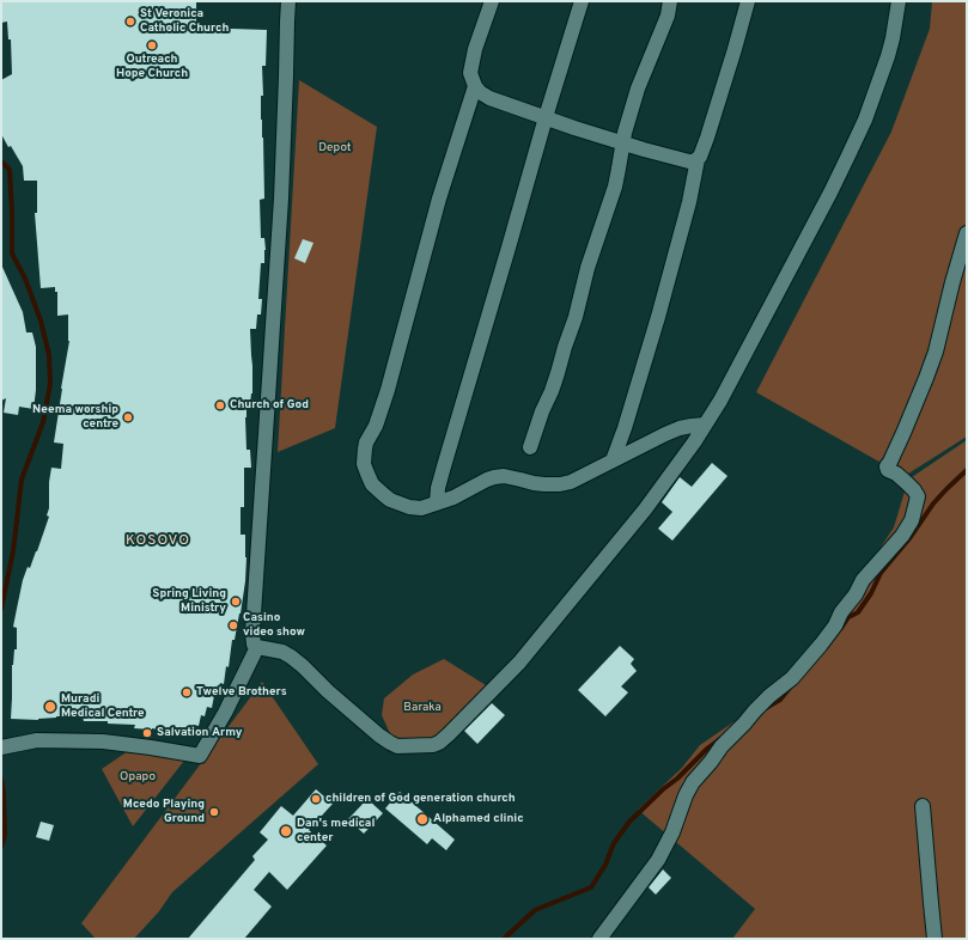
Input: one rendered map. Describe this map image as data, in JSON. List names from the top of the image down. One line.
{"districts":["KOSOVO"],"parks":["Depot","Baraka","Opapo"],"places":["St Veronica Catholic Church","Outreach Hope Church","Church of God","Neema worship centre","Spring Living Ministry","Casino video show","Twelve Brothers","Muradi Medical Centre","Salvation Army","children of God generation church","Mcedo Playing Ground","Alphamed clinic","Dan's medical center"]}
